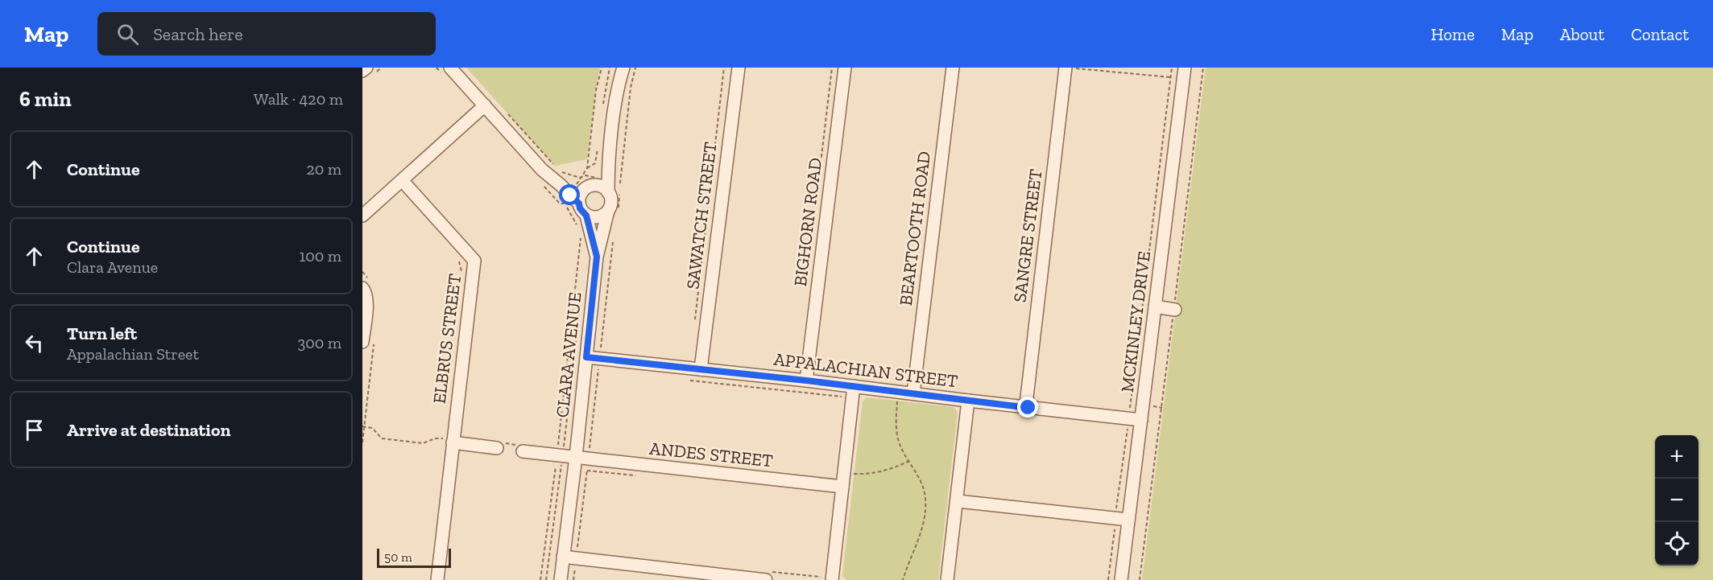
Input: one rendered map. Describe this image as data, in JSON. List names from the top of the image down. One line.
{"streets":{"street":["SAWATCH STREET","BIGHORN ROAD","BEARTOOTH ROAD","SANGRE STREET","MCKINLEY DRIVE","ELBRUS STREET","CLARA AVENUE","APPALACHIAN STREET","ANDES STREET"]},"crossings":[["SAWATCH STREET","APPALACHIAN STREET"],["BIGHORN ROAD","APPALACHIAN STREET"],["BEARTOOTH ROAD","APPALACHIAN STREET"],["SANGRE STREET","APPALACHIAN STREET"],["MCKINLEY DRIVE","APPALACHIAN STREET"],["CLARA AVENUE","APPALACHIAN STREET"],["CLARA AVENUE","ANDES STREET"]],"scale_bar":"50 m","page":{"header":"Map","search":"Search here","nav":["Home","Map","About","Contact"],"heading":["6 min","Walk · 420 m"],"list":[["Continue","20 m"],["Continue","Clara Avenue","100 m"],["Turn left","Appalachian Street","300 m"],"Arrive at destination"],"map_buttons":["+","−"],"scale":"50 m"}}
